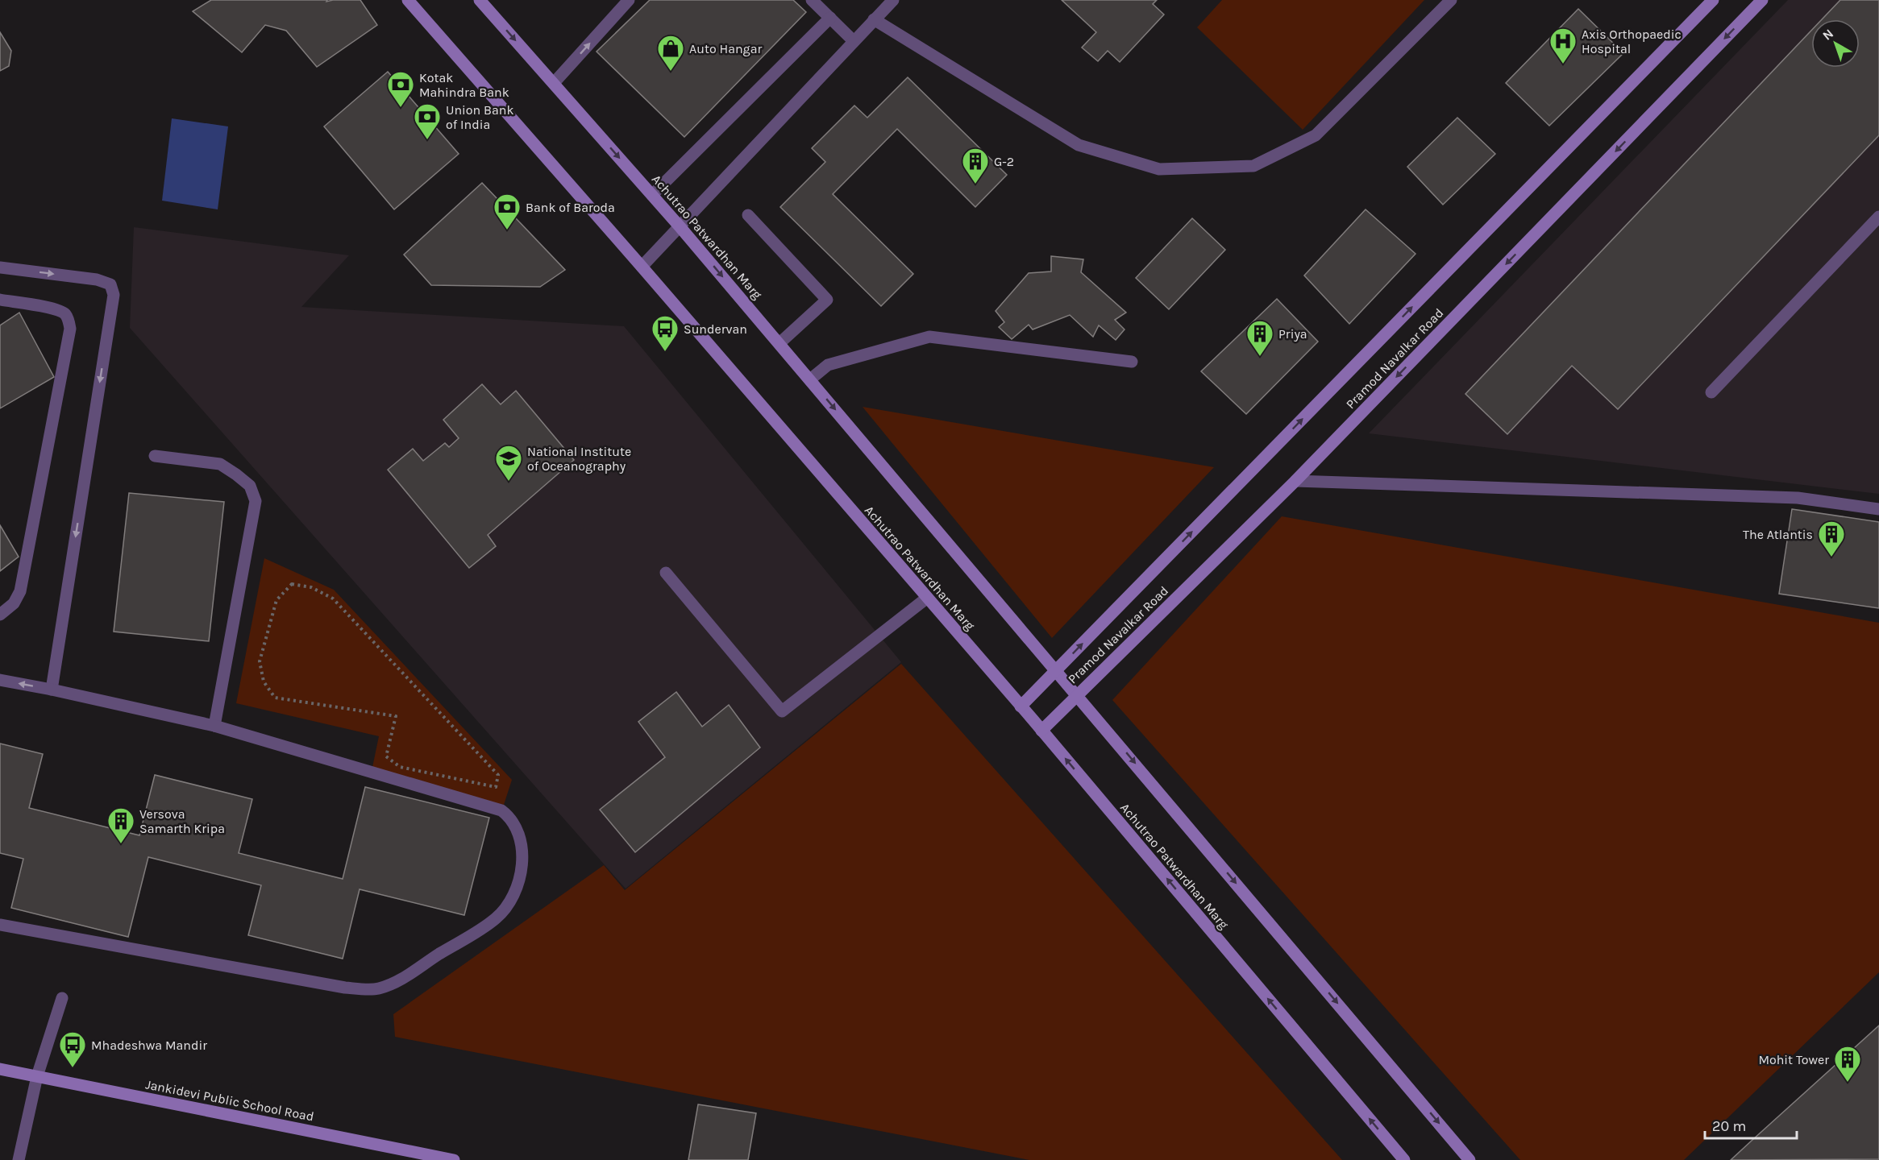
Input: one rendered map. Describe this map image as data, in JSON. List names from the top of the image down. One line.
{"streets":{"main road":["Achutrao Patwardhan Marg","Pramod Navalkar Road","Jankidevi Public School Road"]},"crossings":[["Achutrao Patwardhan Marg","Pramod Navalkar Road"]],"places":{"hospital":["Axis Orthopaedic Hospital"],"shop":["Auto Hangar"],"bank":["Kotak Mahindra Bank","Union Bank of India","Bank of Baroda"],"building":["G-2","Priya","The Atlantis","Versova Samarth Kripa","Mohit Tower"],"bus stop":["Sundervan","Mhadeshwa Mandir"],"school or university":["National Institute of Oceanography"]},"scale_bar":"20 m","north":"top left"}
